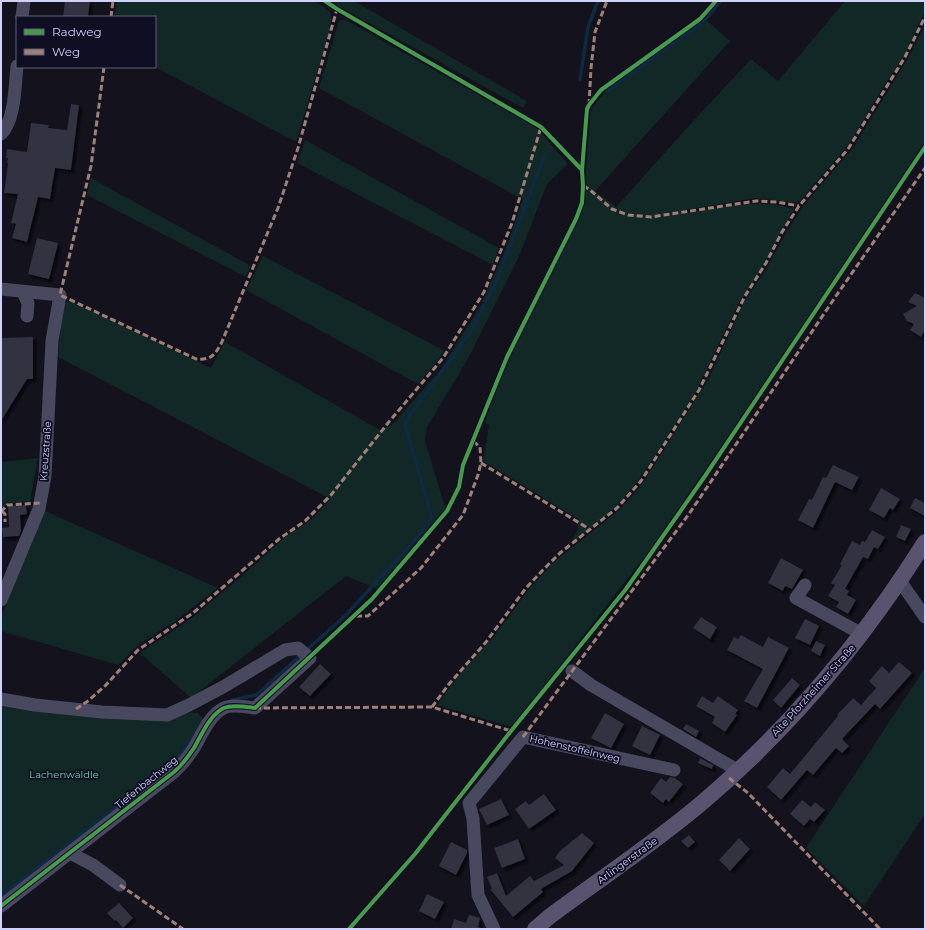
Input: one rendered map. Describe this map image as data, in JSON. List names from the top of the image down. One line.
{"streets":{"main road":["Alte Pforzheimer Straße","Arlingerstraße"],"street":["Kreuzstraße","Hohenstoffelnweg","Tiefenbachweg"]},"crossings":[["Alte Pforzheimer Straße","Arlingerstraße"]],"parks":["Lachenwäldle"],"legend":["Radweg","Weg"]}
